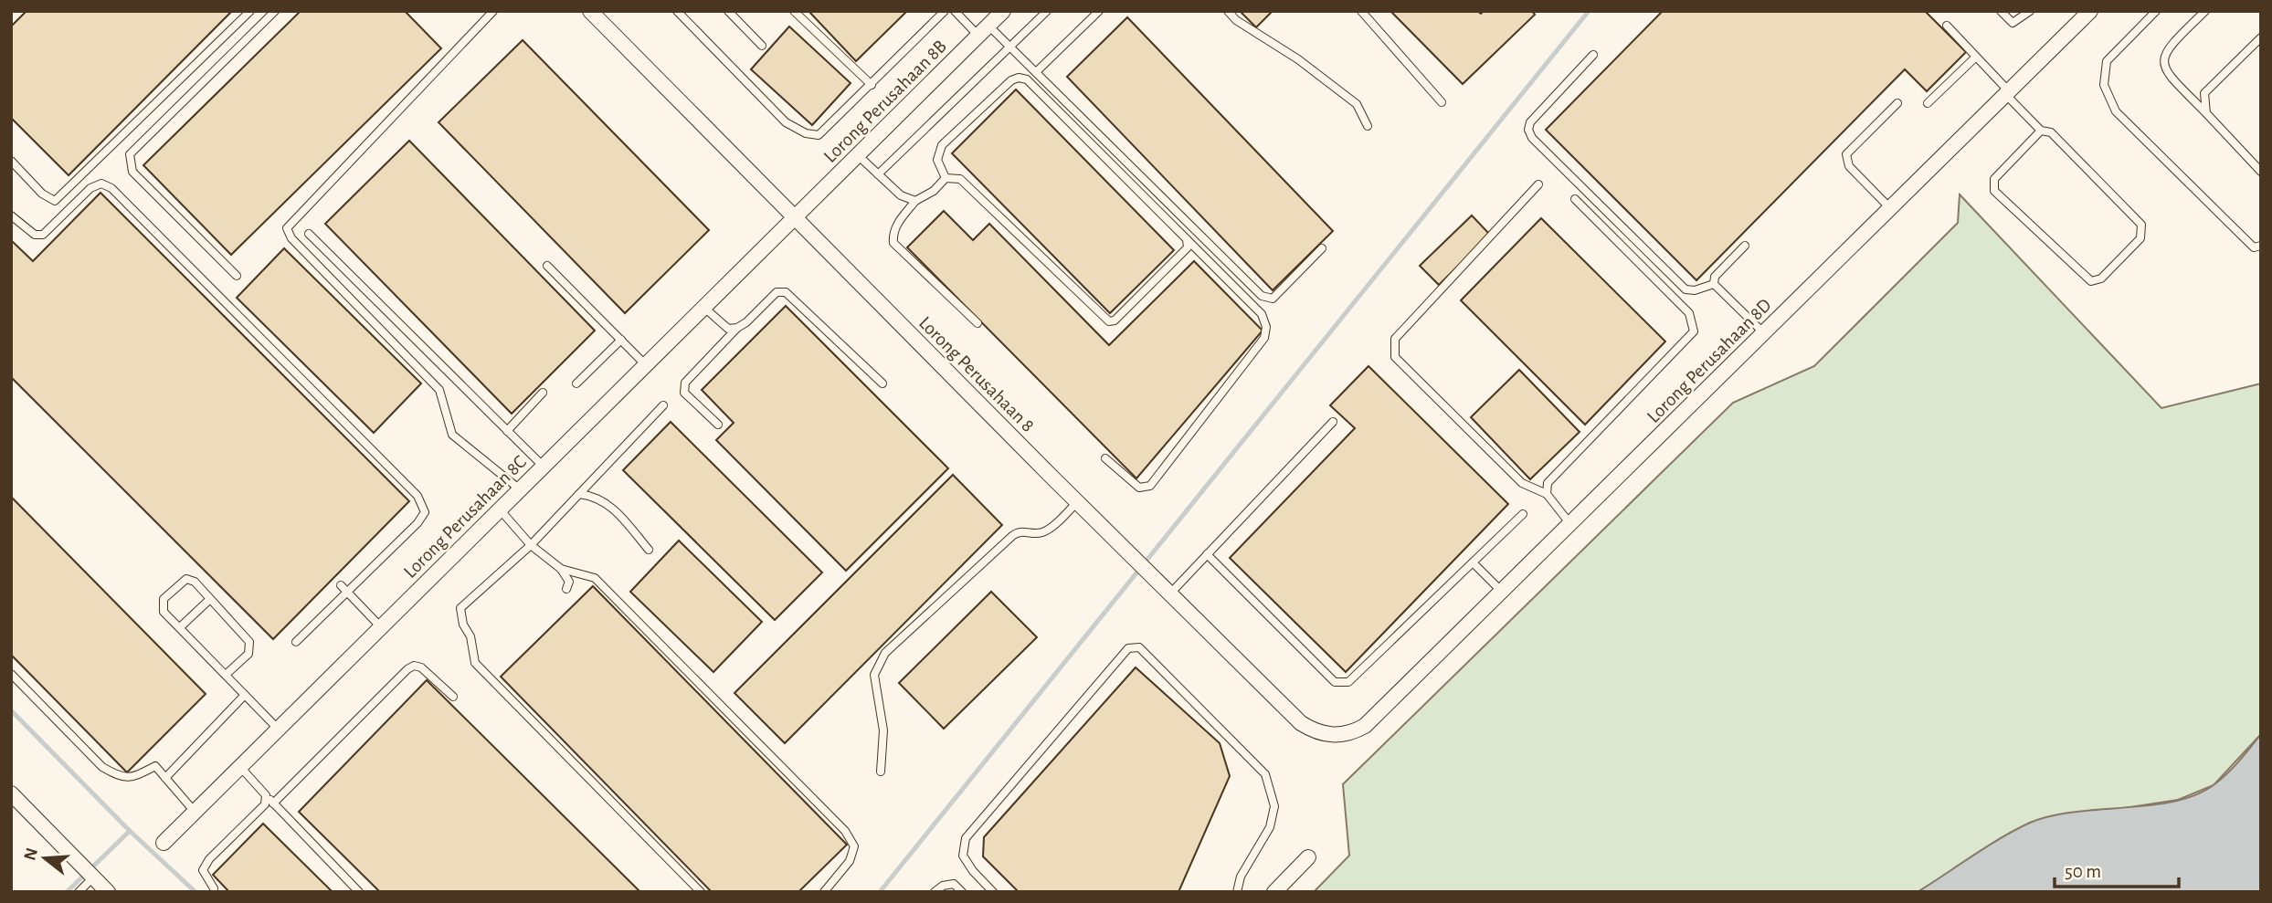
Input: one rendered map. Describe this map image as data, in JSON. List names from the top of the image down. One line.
{"streets":{"street":["Lorong Perusahaan 8B","Lorong Perusahaan 8D","Lorong Perusahaan 8","Lorong Perusahaan 8C"]},"crossings":[["Lorong Perusahaan 8B","Lorong Perusahaan 8"],["Lorong Perusahaan 8B","Lorong Perusahaan 8C"],["Lorong Perusahaan 8D","Lorong Perusahaan 8"],["Lorong Perusahaan 8","Lorong Perusahaan 8C"]],"scale_bar":"50 m","north":"left"}
